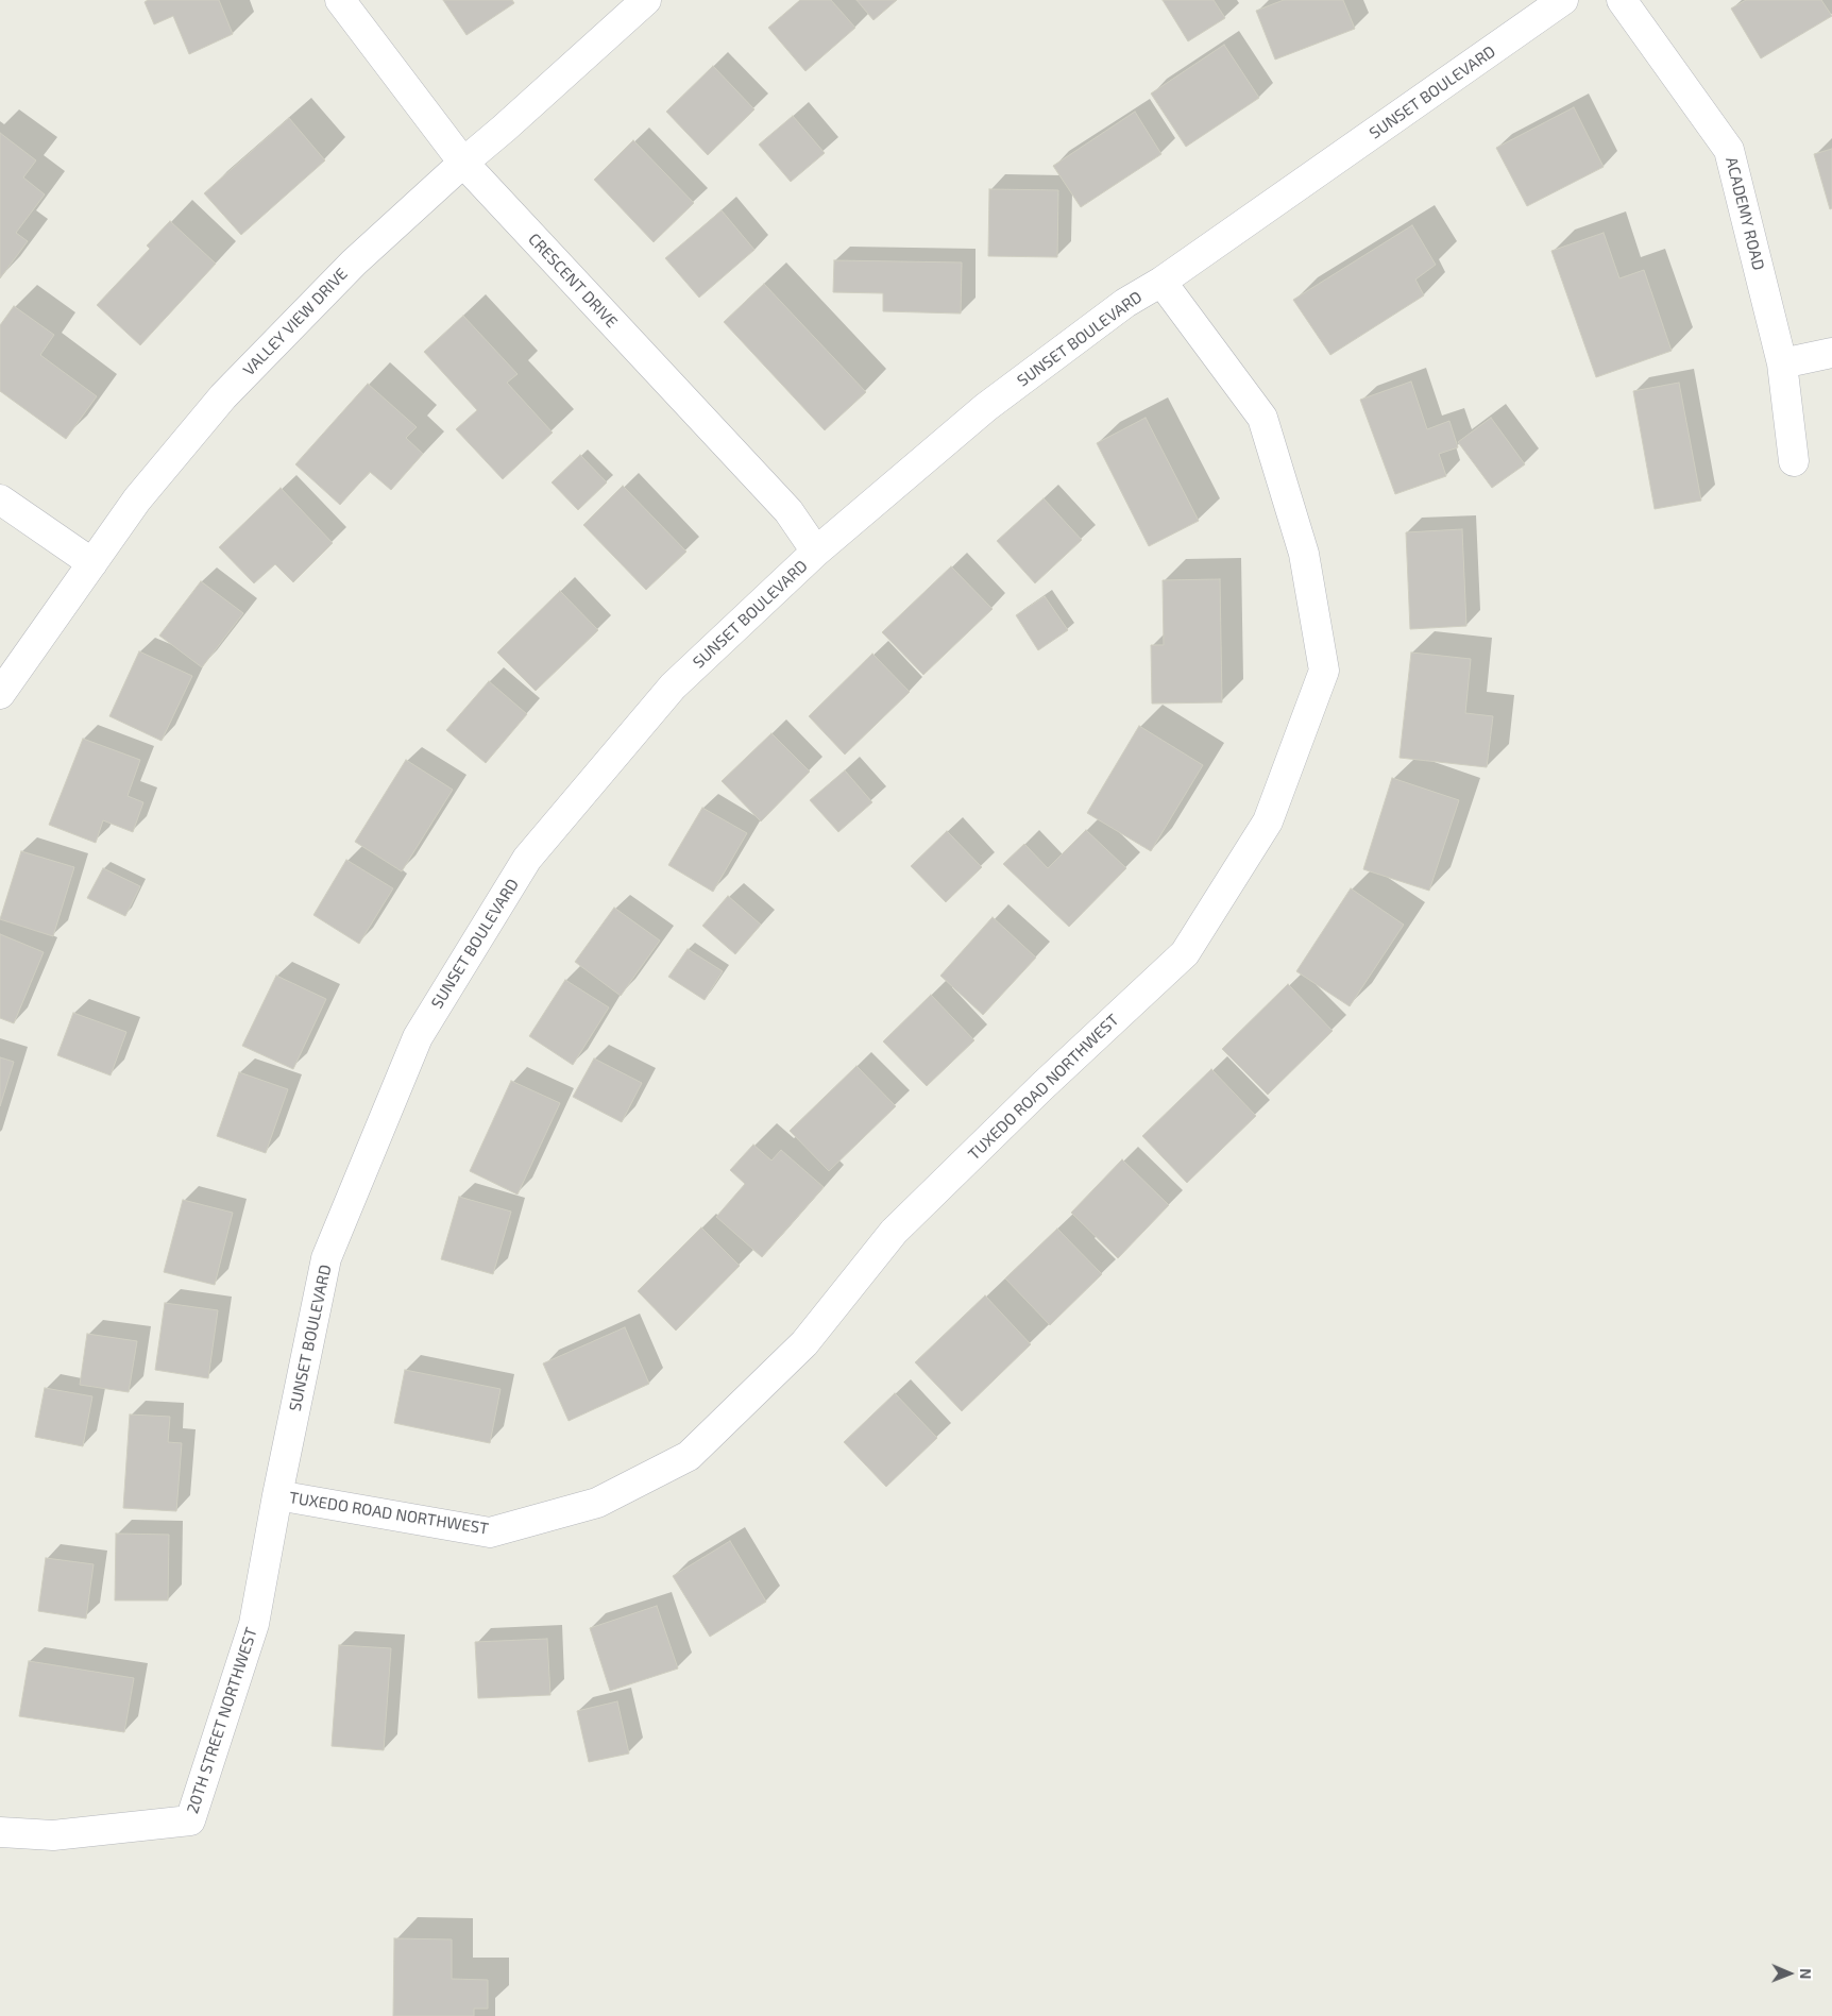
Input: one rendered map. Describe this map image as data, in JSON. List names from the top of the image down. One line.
{"streets":{"street":["SUNSET BOULEVARD","ACADEMY ROAD","CRESCENT DRIVE","VALLEY VIEW DRIVE","TUXEDO ROAD NORTHWEST","20TH STREET NORTHWEST"]},"crossings":[["SUNSET BOULEVARD","CRESCENT DRIVE"],["SUNSET BOULEVARD","TUXEDO ROAD NORTHWEST"],["SUNSET BOULEVARD","20TH STREET NORTHWEST"],["CRESCENT DRIVE","VALLEY VIEW DRIVE"],["TUXEDO ROAD NORTHWEST","20TH STREET NORTHWEST"]],"north":"right"}
